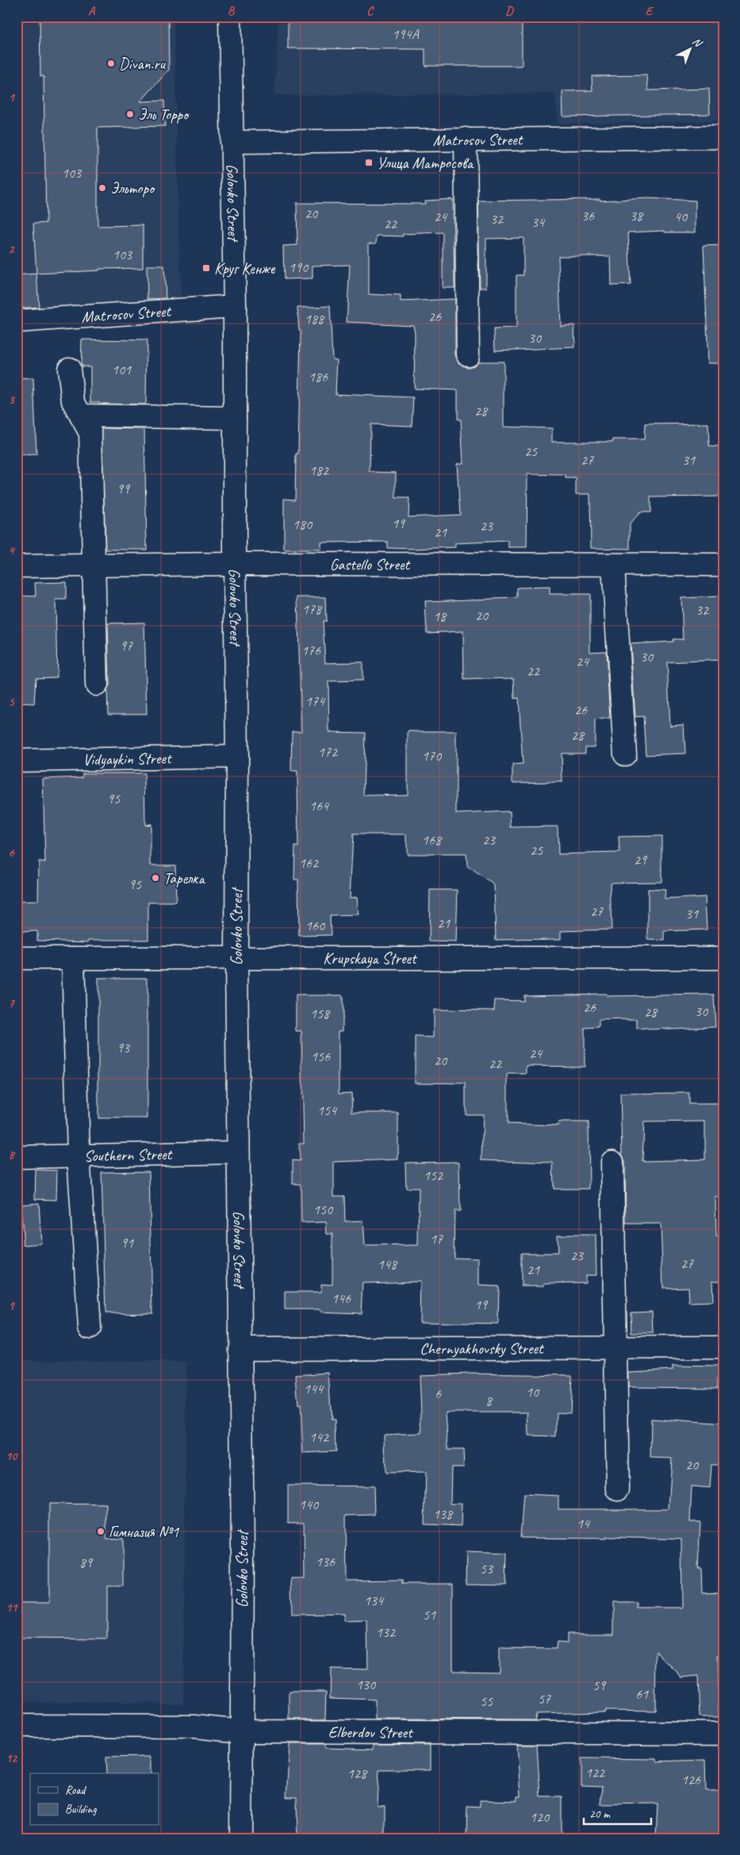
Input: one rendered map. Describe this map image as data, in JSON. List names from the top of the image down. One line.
{"streets":{"street":["Matrosov Street","Golovko Street","Gastello Street","Vidyaykin Street","Krupskaya Street","Southern Street","Chernyakhovsky Street","Elberdov Street"]},"crossings":[["Matrosov Street","Golovko Street"],["Golovko Street","Gastello Street"],["Golovko Street","Vidyaykin Street"],["Golovko Street","Krupskaya Street"],["Golovko Street","Southern Street"],["Golovko Street","Chernyakhovsky Street"],["Golovko Street","Elberdov Street"]],"places":{"other":["Divan.ru","Эль Торро","Эльторо","Тарелка","Гимназия №1"],"transit":["Улица Матросова","Круг Кенже"]},"house_numbers":["194А","103","20","36","38","24","40","32","34","22","103","190","26","188","30","101","186","28","25","27","31","182","99","19","180","23","21","178","32","20","18","97","176","30","24","22","174","26","28","172","170","95","164","168","23","25","29","162","95","27","31","21","160","26","30","28","158","93","24","156","20","22","154","152","150","17","91","23","27","148","21","146","19","144","10","6","8","142","20","140","138","14","136","89","53","134","51","132","130","59","61","57","55","122","128","126","120"],"legend":["Road","Building"],"scale_bar":"20 m","north":"top right","grid":{"columns":["A","B","C","D","E"],"rows":["1","2","3","4","5","6","7","8","9","10","11","12"]}}
